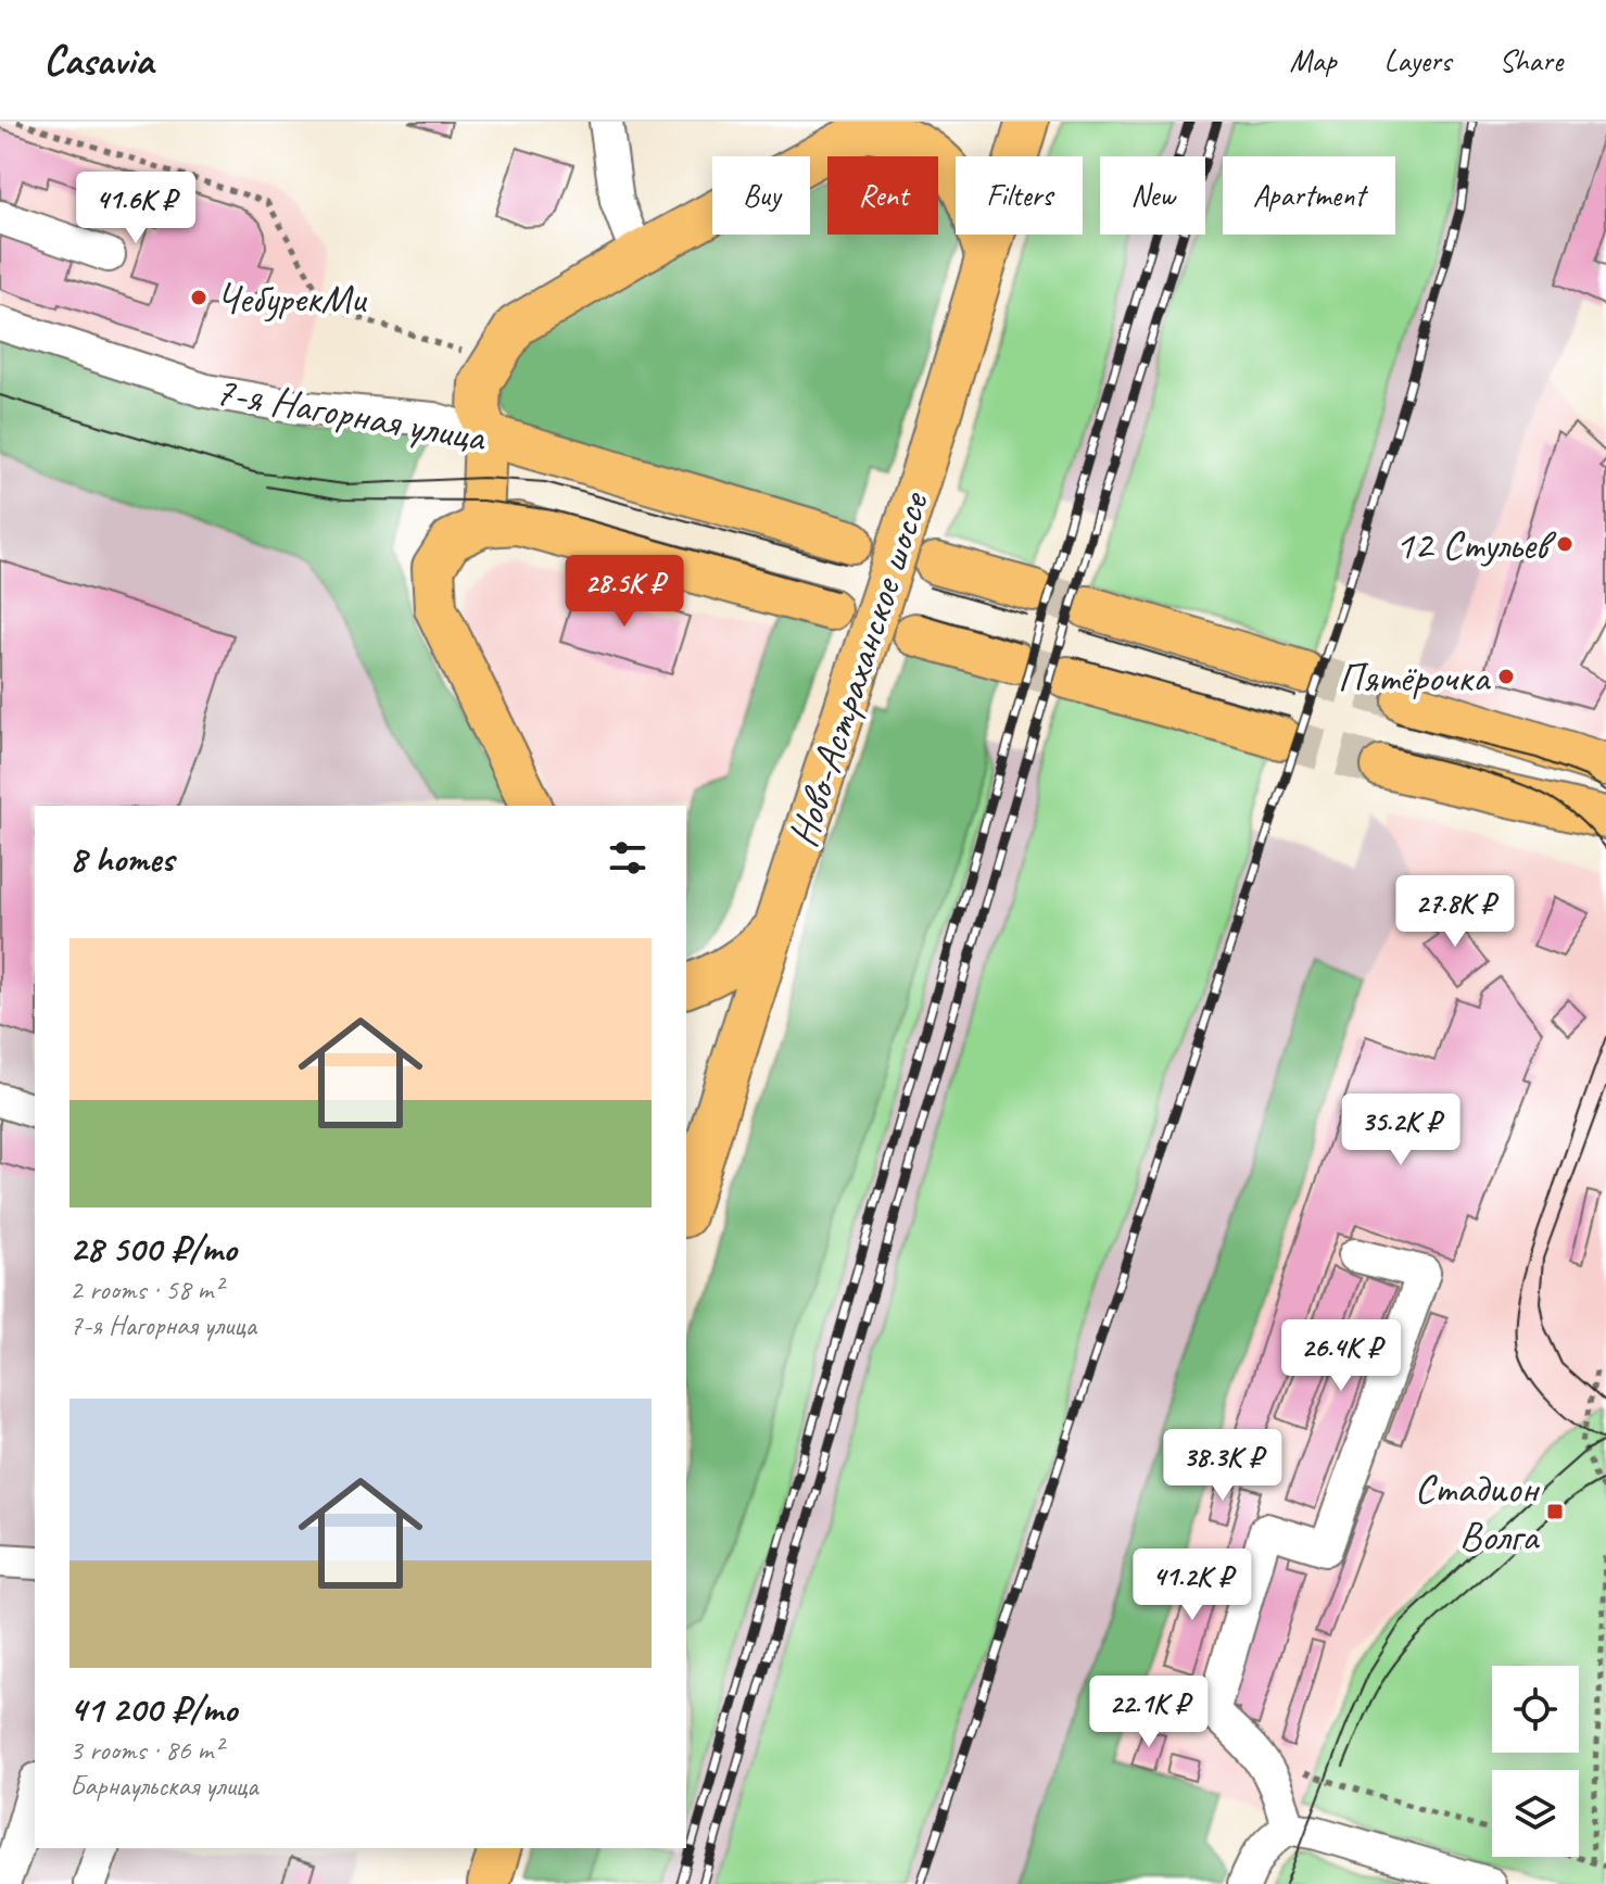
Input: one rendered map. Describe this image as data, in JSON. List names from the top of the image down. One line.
{"streets":{"main road":["7-я Нагорная улица","Ново-Астраханское шоссе"]},"places":{"other":["ЧебурекМи","12 Стульев","Пятёрочка"],"transit":["Стадион Волга"]},"page":{"header":"Casavia","nav":["Map","Layers","Share"],"chip":["Buy","Rent","Filters","New","Apartment"],"price":["41.6K ₽","28.5K ₽","27.8K ₽","35.2K ₽","26.4K ₽","38.3K ₽","41.2K ₽","22.1K ₽"],"heading":"8 homes","list":[{"name":"28 500 ₽/mo","note":"2 rooms · 58 m² · 7-я Нагорная улица"},{"name":"41 200 ₽/mo","note":"3 rooms · 86 m² · Барнаульская улица"}]}}
